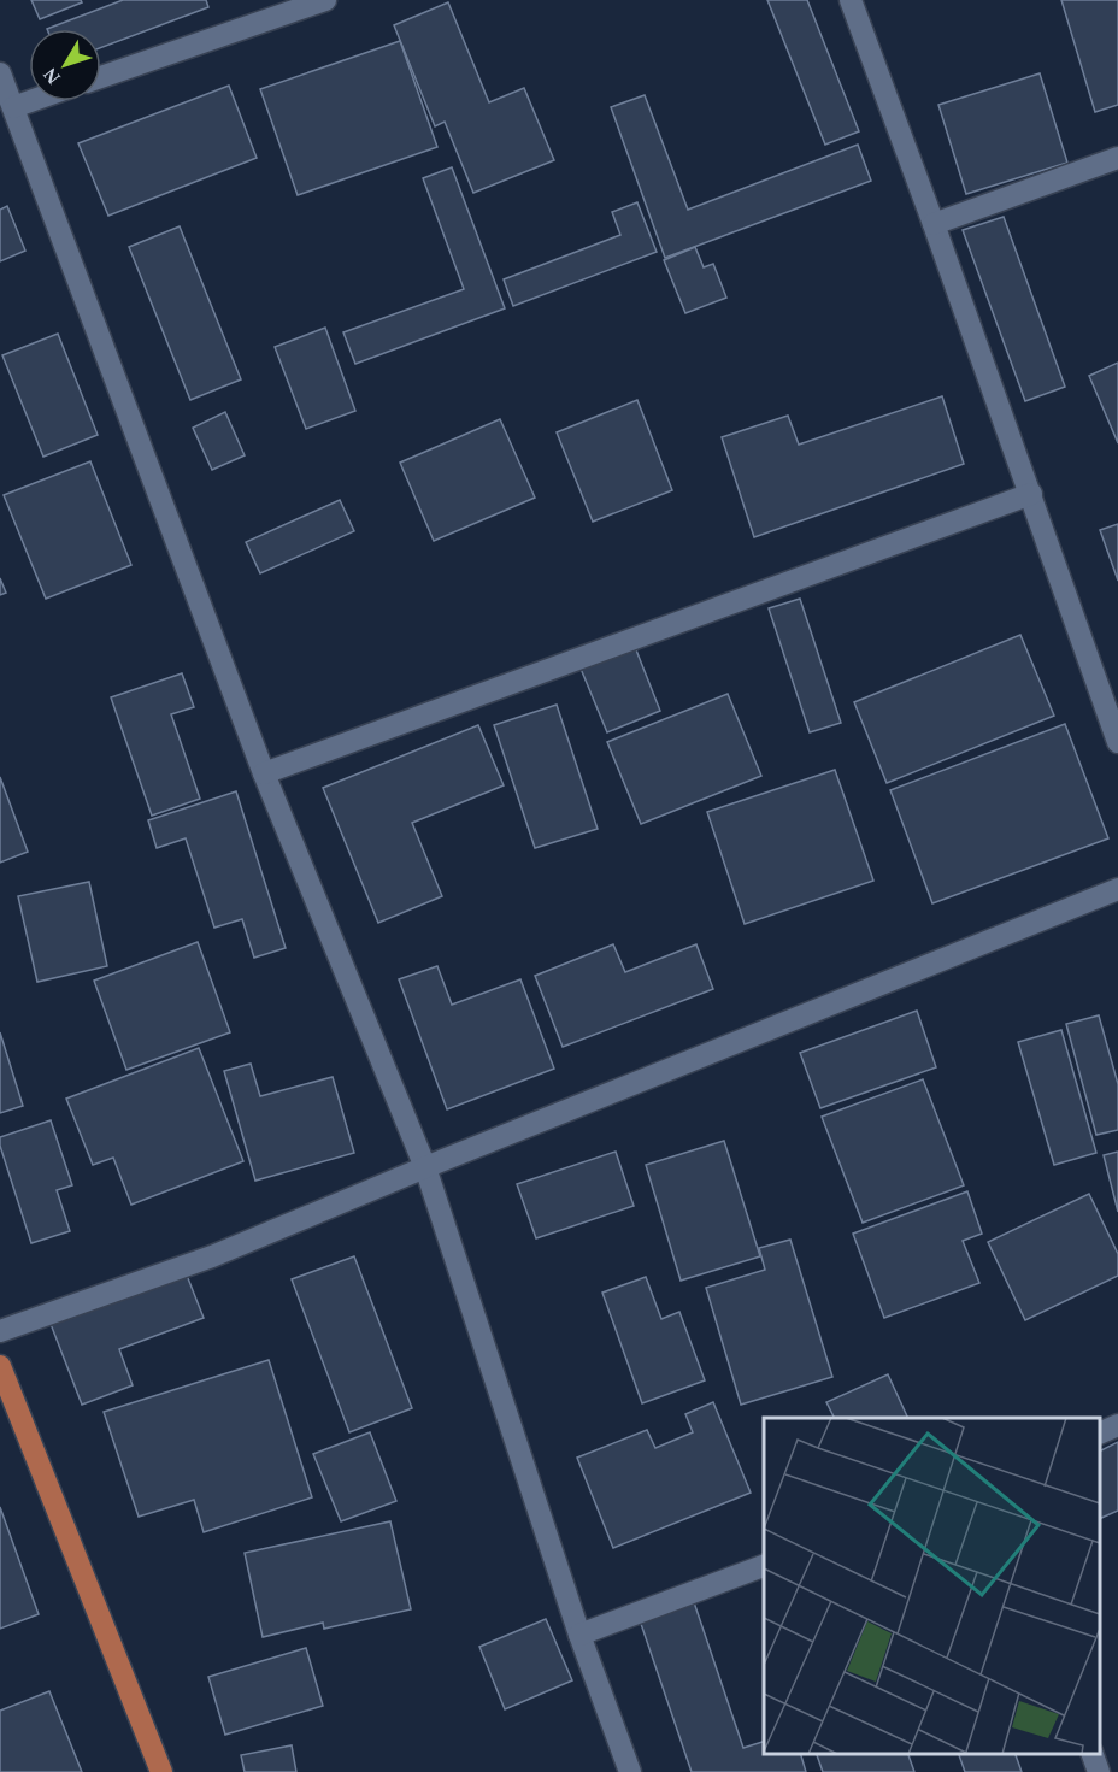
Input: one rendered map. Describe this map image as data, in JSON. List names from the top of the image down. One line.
{"north":"bottom left"}
